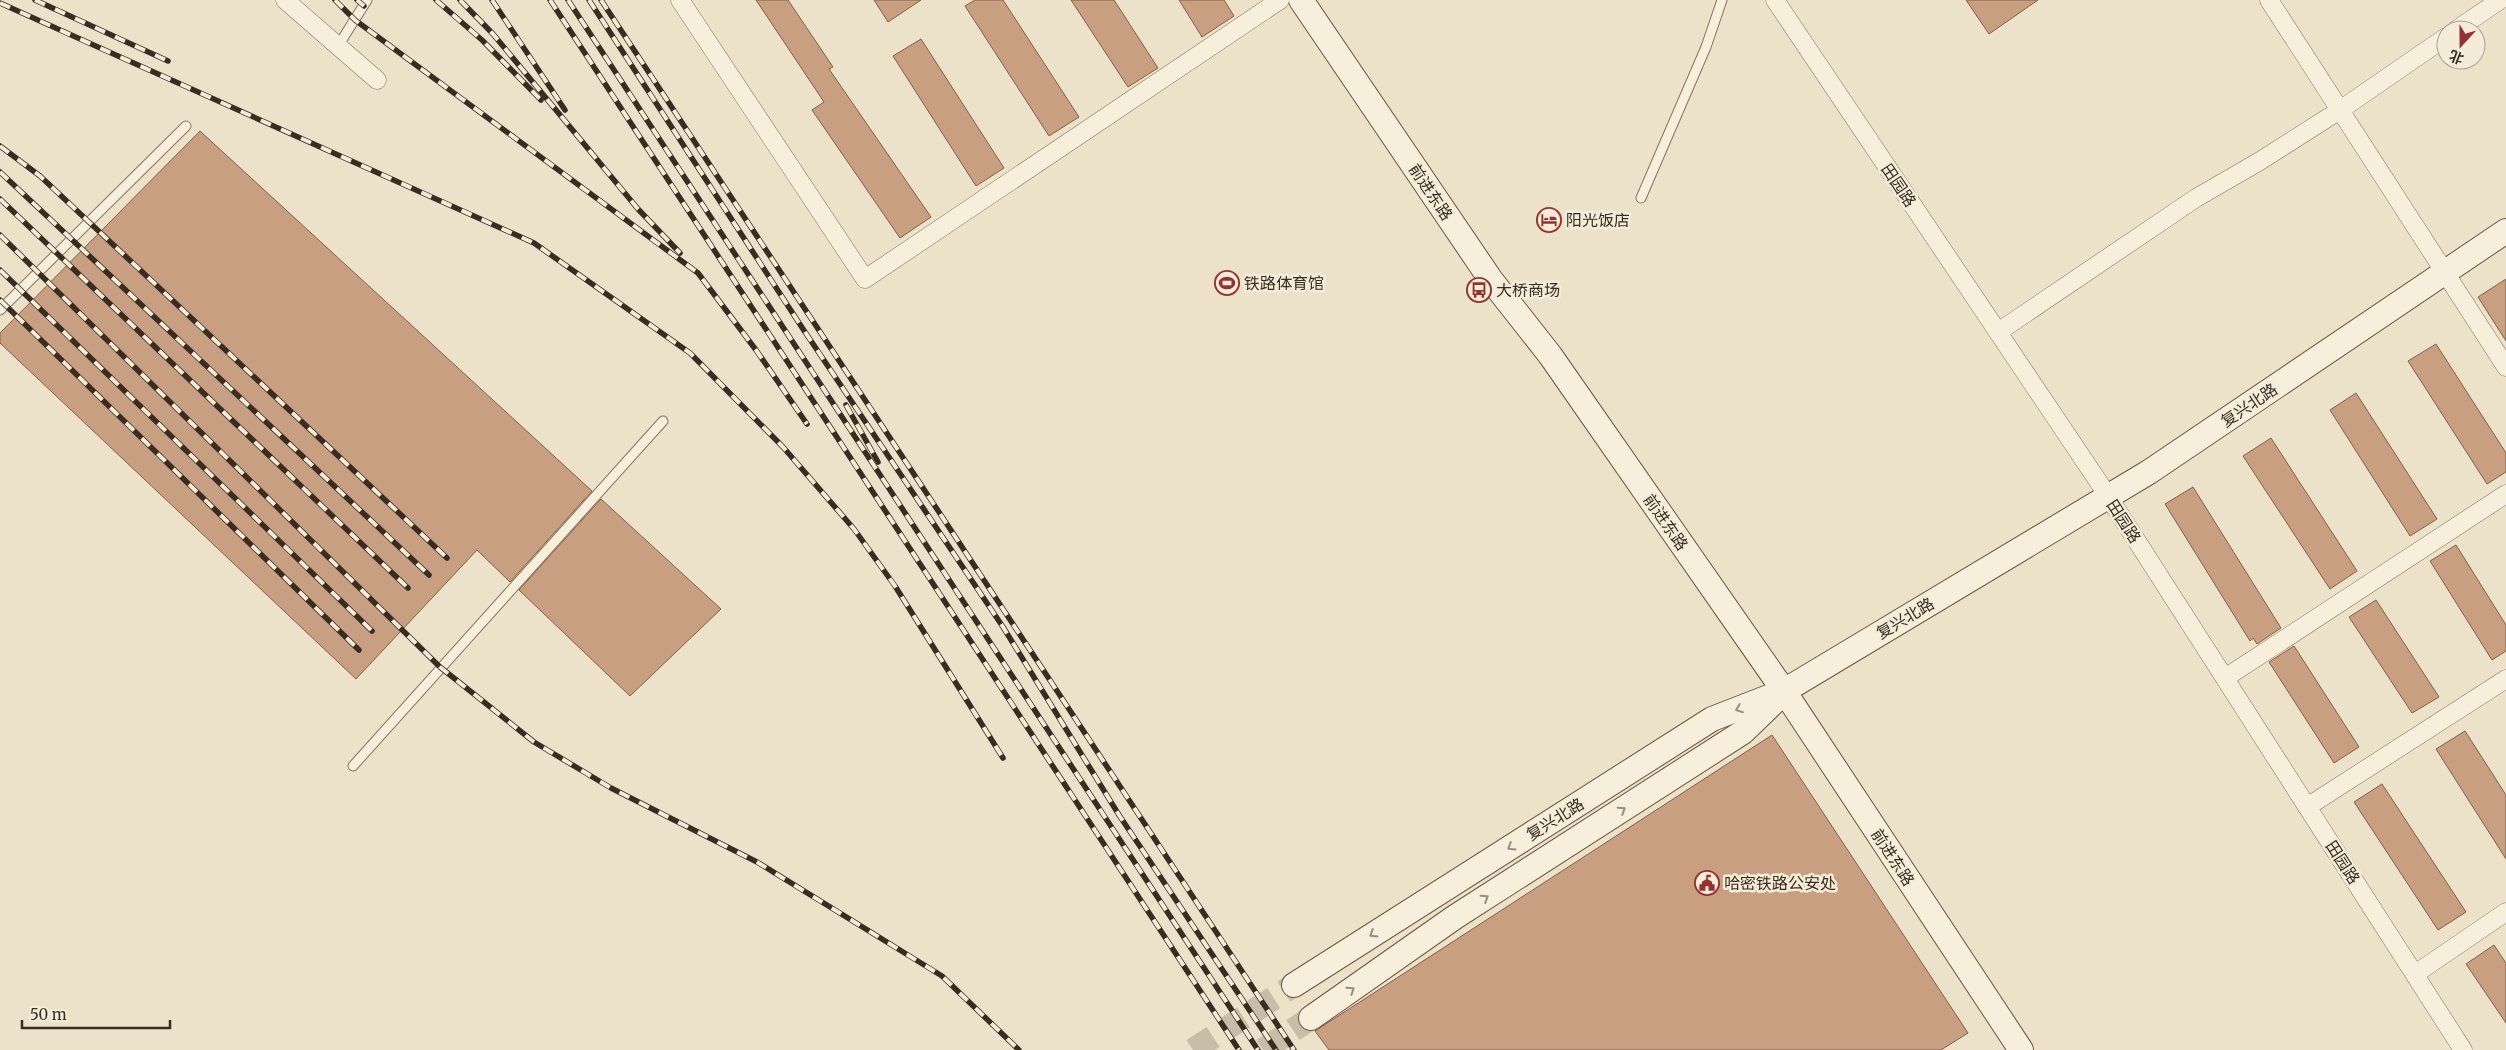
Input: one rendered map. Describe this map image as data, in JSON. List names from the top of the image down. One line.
{"streets":{"street":["田园路","前进东路","复兴北路"]},"crossings":[["田园路","复兴北路"],["前进东路","复兴北路"]],"places":{"hotel":["阳光饭店"],"sports":["铁路体育馆"],"bus stop":["大桥商场"],"public building":["哈密铁路公安处"]},"scale_bar":"50 m","north":"bottom"}
